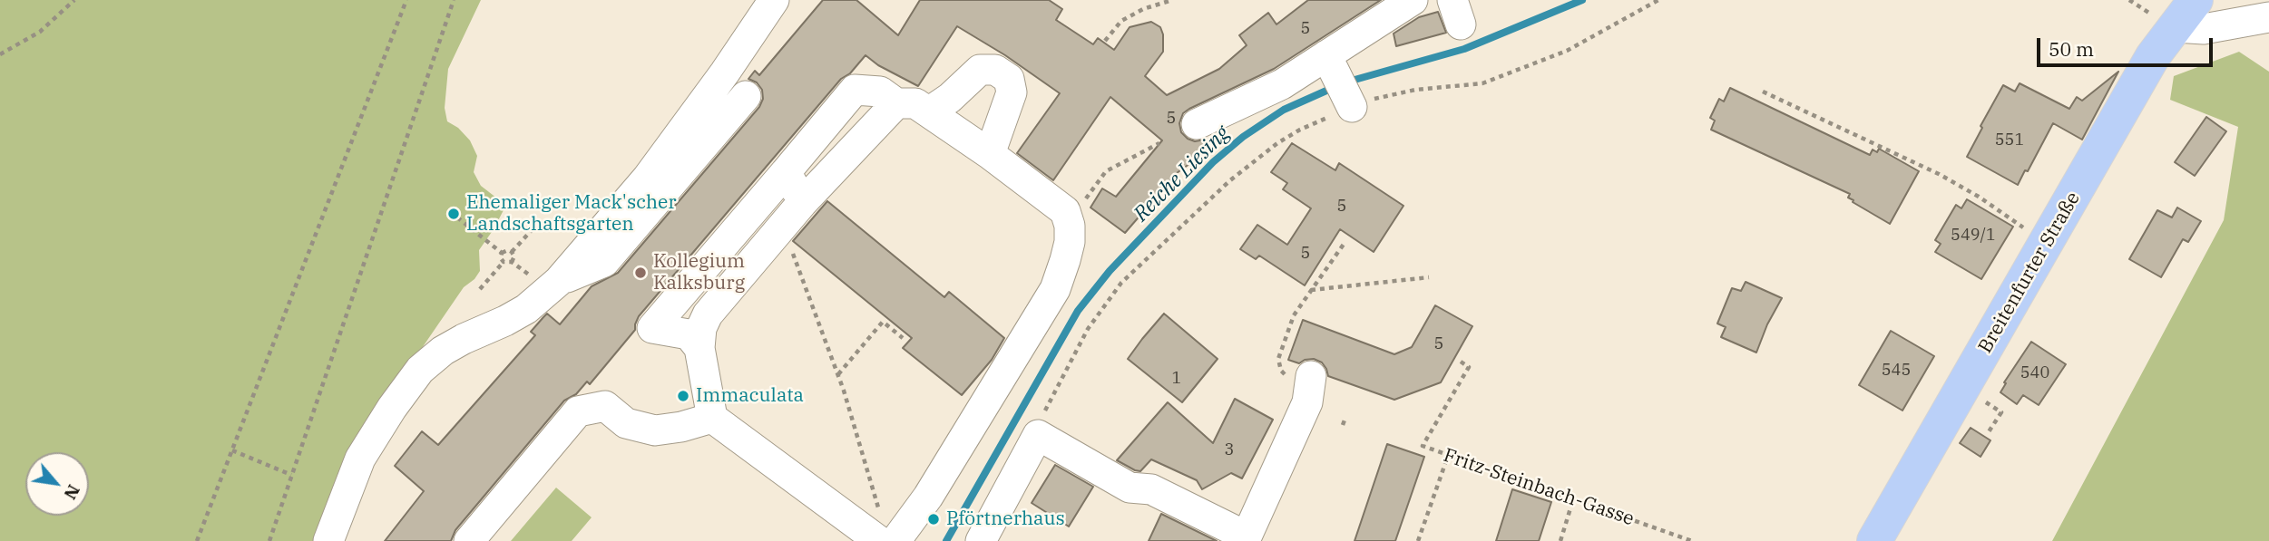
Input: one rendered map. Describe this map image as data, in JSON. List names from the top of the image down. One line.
{"streets":{"main road":["Breitenfurter Straße"],"path":["Fritz-Steinbach-Gasse"]},"water":["Reiche Liesing"],"places":["Ehemaliger Mack'scher Landschaftsgarten","Kollegium Kalksburg","Immaculata","Pförtnerhaus"],"house_numbers":["5","5","551","5","549/1","5","5","545","540","1","3"],"scale_bar":"50 m","north":"bottom right"}
